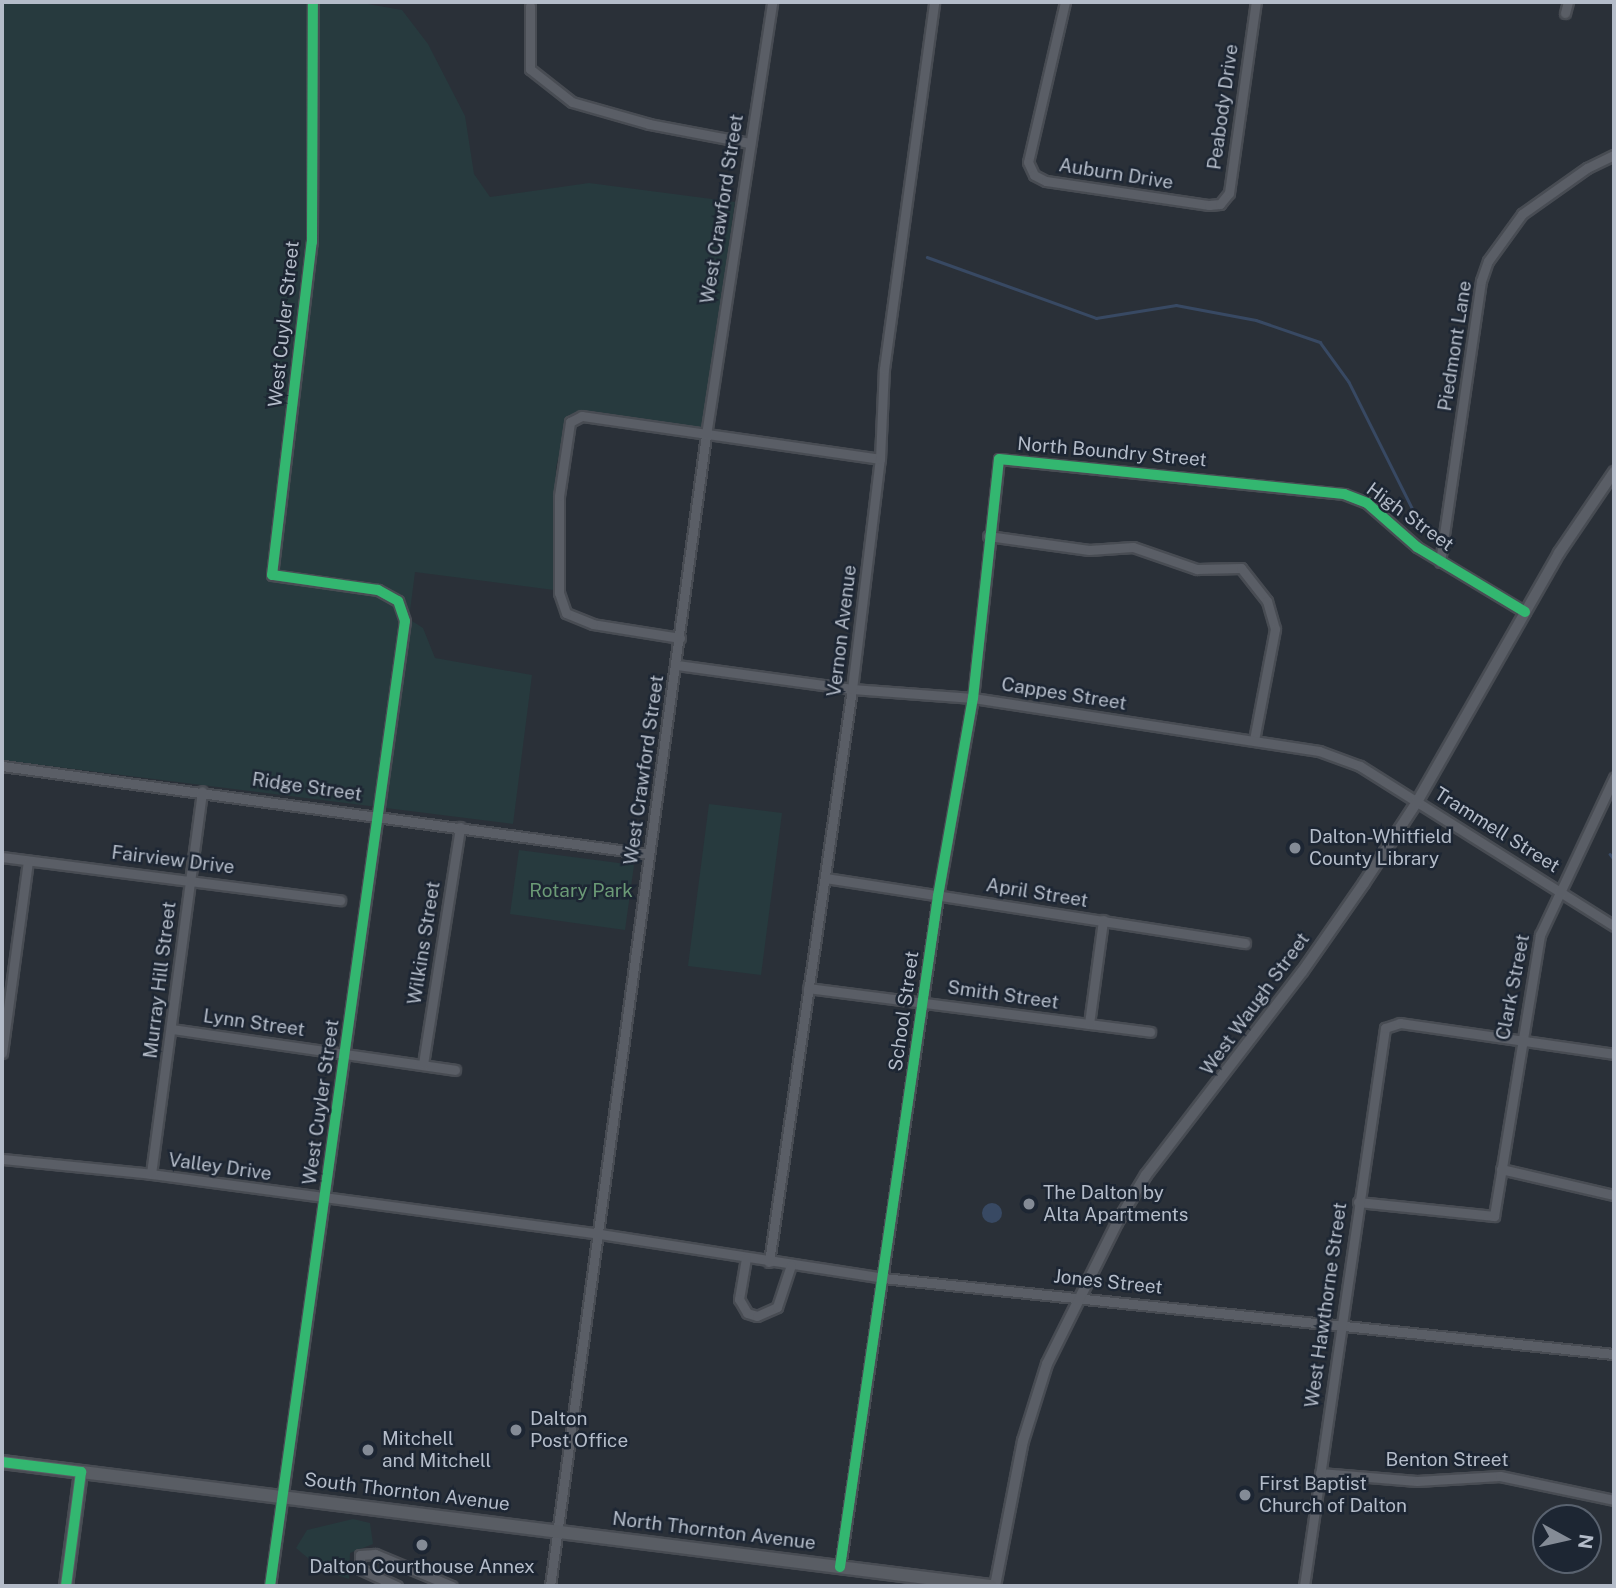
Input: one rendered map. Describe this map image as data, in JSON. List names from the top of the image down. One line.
{"streets":{"main road":["South Thornton Avenue","North Thornton Avenue"],"street":["Peabody Drive","Auburn Drive","West Crawford Street","West Cuyler Street","Piedmont Lane","North Boundry Street","High Street","Vernon Avenue","Cappes Street","Ridge Street","Trammell Street","Fairview Drive","April Street","Wilkins Street","Murray Hill Street","Clark Street","Smith Street","West Waugh Street","School Street","Lynn Street","Valley Drive","Jones Street","West Hawthorne Street","Benton Street"]},"crossings":[["Peabody Drive","Auburn Drive"],["West Crawford Street","Cappes Street"],["West Crawford Street","Ridge Street"],["West Crawford Street","Valley Drive"],["West Crawford Street","Jones Street"],["West Crawford Street","South Thornton Avenue"],["West Crawford Street","North Thornton Avenue"],["West Cuyler Street","Ridge Street"],["West Cuyler Street","Lynn Street"],["West Cuyler Street","Valley Drive"],["West Cuyler Street","South Thornton Avenue"],["Piedmont Lane","High Street"],["North Boundry Street","High Street"],["North Boundry Street","School Street"],["High Street","West Waugh Street"],["Vernon Avenue","Cappes Street"],["Vernon Avenue","April Street"],["Vernon Avenue","Smith Street"],["Vernon Avenue","Jones Street"],["Cappes Street","Trammell Street"],["Cappes Street","School Street"],["Ridge Street","Wilkins Street"],["Ridge Street","Murray Hill Street"],["Trammell Street","Clark Street"],["Trammell Street","West Waugh Street"],["Fairview Drive","Murray Hill Street"],["April Street","School Street"],["Wilkins Street","Lynn Street"],["Murray Hill Street","Lynn Street"],["Murray Hill Street","Valley Drive"],["Clark Street","West Hawthorne Street"],["Smith Street","School Street"],["West Waugh Street","Jones Street"],["West Waugh Street","North Thornton Avenue"],["School Street","Jones Street"],["School Street","North Thornton Avenue"],["Valley Drive","Jones Street"],["Jones Street","West Hawthorne Street"],["West Hawthorne Street","Benton Street"],["South Thornton Avenue","North Thornton Avenue"]],"parks":["Rotary Park"],"places":["Dalton-Whitfield County Library","The Dalton by Alta Apartments","Dalton Post Office","Mitchell and Mitchell","First Baptist Church of Dalton","Dalton Courthouse Annex"],"north":"right"}
